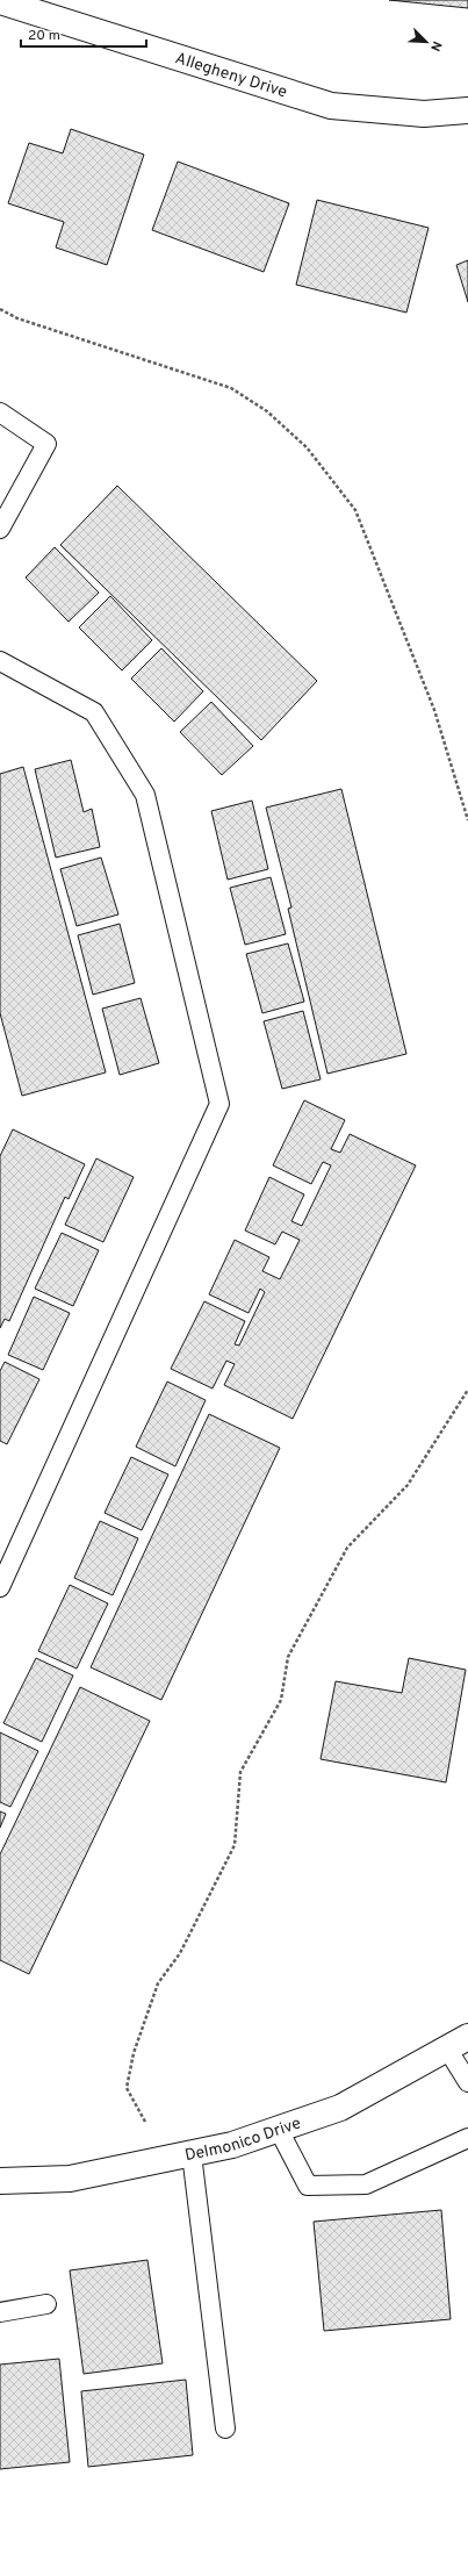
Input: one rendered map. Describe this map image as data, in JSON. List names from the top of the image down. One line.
{"streets":{"street":["Allegheny Drive","Delmonico Drive"]},"scale_bar":"20 m","north":"bottom right"}
